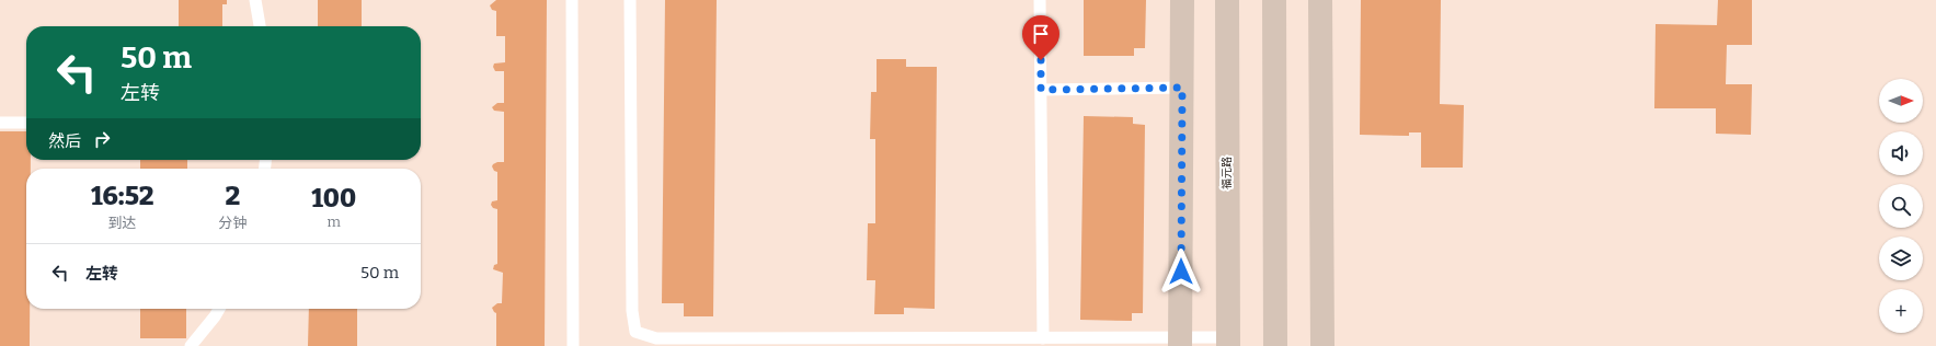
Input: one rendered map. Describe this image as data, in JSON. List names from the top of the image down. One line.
{"streets":{"street":["福元路"]},"north":"right","page":{"turn":["50 m","左转"],"map_buttons":"+","then":"然后","eta":["16:52","到达","2","分钟","100","m"],"list":[{"name":"左转","value":"50 m"}]}}
